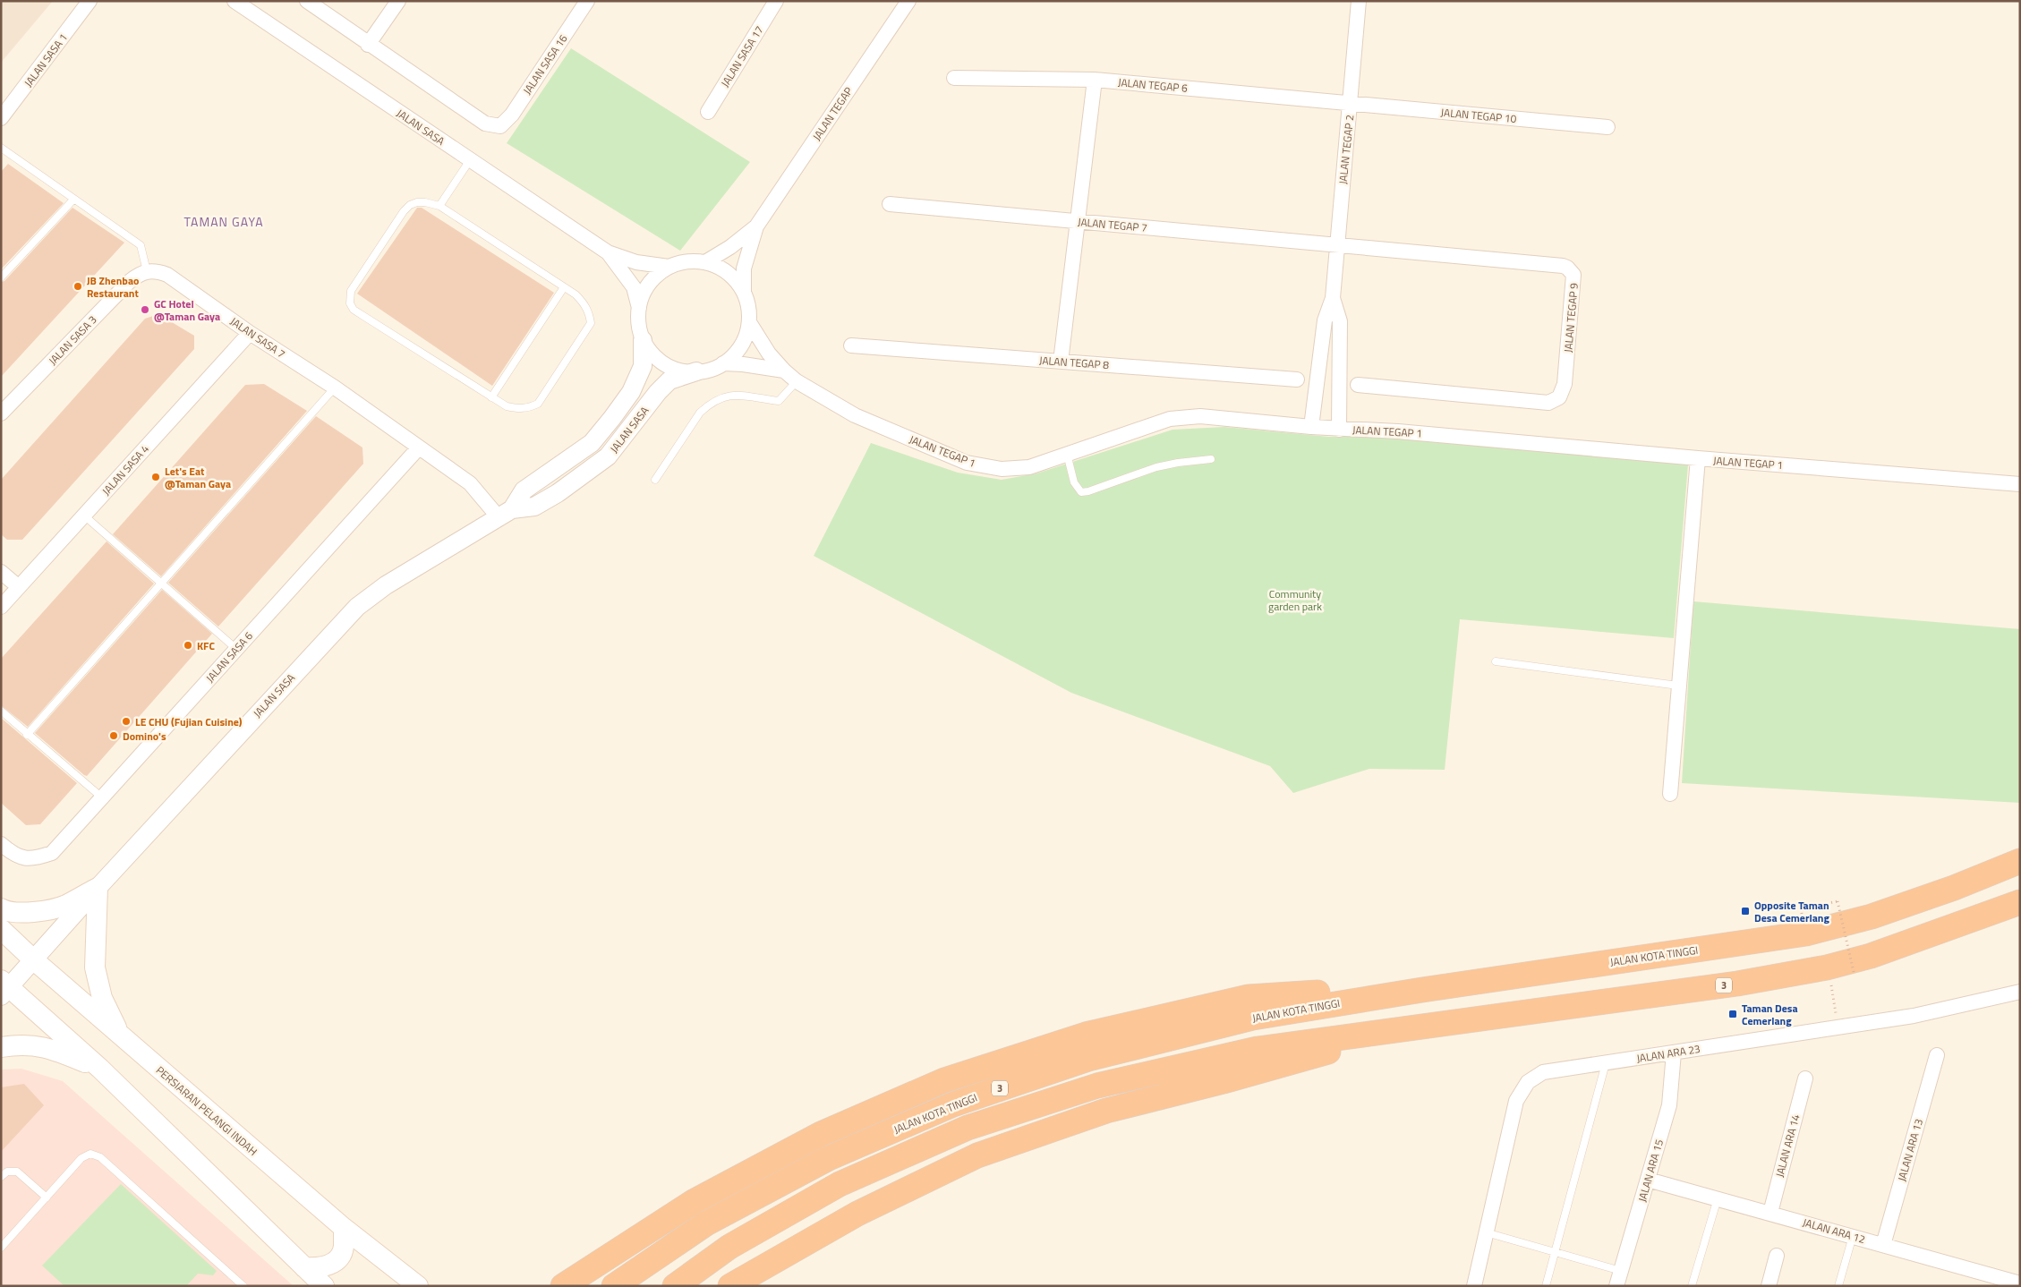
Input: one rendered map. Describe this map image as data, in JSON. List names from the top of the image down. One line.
{"streets":{"highway":["JALAN KOTA TINGGI","3"],"main road":["PERSIARAN PELANGI INDAH"],"street":["JALAN SASA 17","JALAN SASA 1","JALAN SASA 16","JALAN TEGAP 6","JALAN TEGAP","JALAN TEGAP 10","JALAN SASA","JALAN TEGAP 2","JALAN TEGAP 7","JALAN TEGAP 9","JALAN SASA 7","JALAN SASA 3","JALAN TEGAP 8","JALAN TEGAP 1","JALAN SASA 4","JALAN SASA 6","JALAN ARA 23","JALAN ARA 14","JALAN ARA 13","JALAN ARA 15","JALAN ARA 12"]},"crossings":[["JALAN TEGAP 6","JALAN TEGAP 10"],["JALAN TEGAP 6","JALAN TEGAP 2"],["JALAN TEGAP","JALAN SASA"],["JALAN TEGAP","JALAN TEGAP 1"],["JALAN TEGAP 10","JALAN TEGAP 2"],["JALAN SASA","JALAN SASA 7"],["JALAN SASA","JALAN TEGAP 1"],["JALAN SASA","PERSIARAN PELANGI INDAH"],["JALAN TEGAP 2","JALAN TEGAP 7"],["JALAN TEGAP 2","JALAN TEGAP 9"],["JALAN TEGAP 2","JALAN TEGAP 1"],["JALAN TEGAP 7","JALAN TEGAP 9"],["JALAN SASA 7","JALAN SASA 3"],["JALAN SASA 7","JALAN SASA 4"],["JALAN SASA 7","JALAN SASA 6"],["JALAN ARA 23","JALAN ARA 15"],["JALAN ARA 14","JALAN ARA 12"],["JALAN ARA 13","JALAN ARA 12"],["JALAN ARA 15","JALAN ARA 12"]],"districts":["TAMAN GAYA"],"parks":["Community garden park"],"places":{"other":["JB Zhenbao Restaurant","GC Hotel @Taman Gaya","Let's Eat @Taman Gaya","KFC","LE CHU (Fujian Cuisine)","Domino's"],"transit":["Opposite Taman Desa Cemerlang","Taman Desa Cemerlang"]}}
